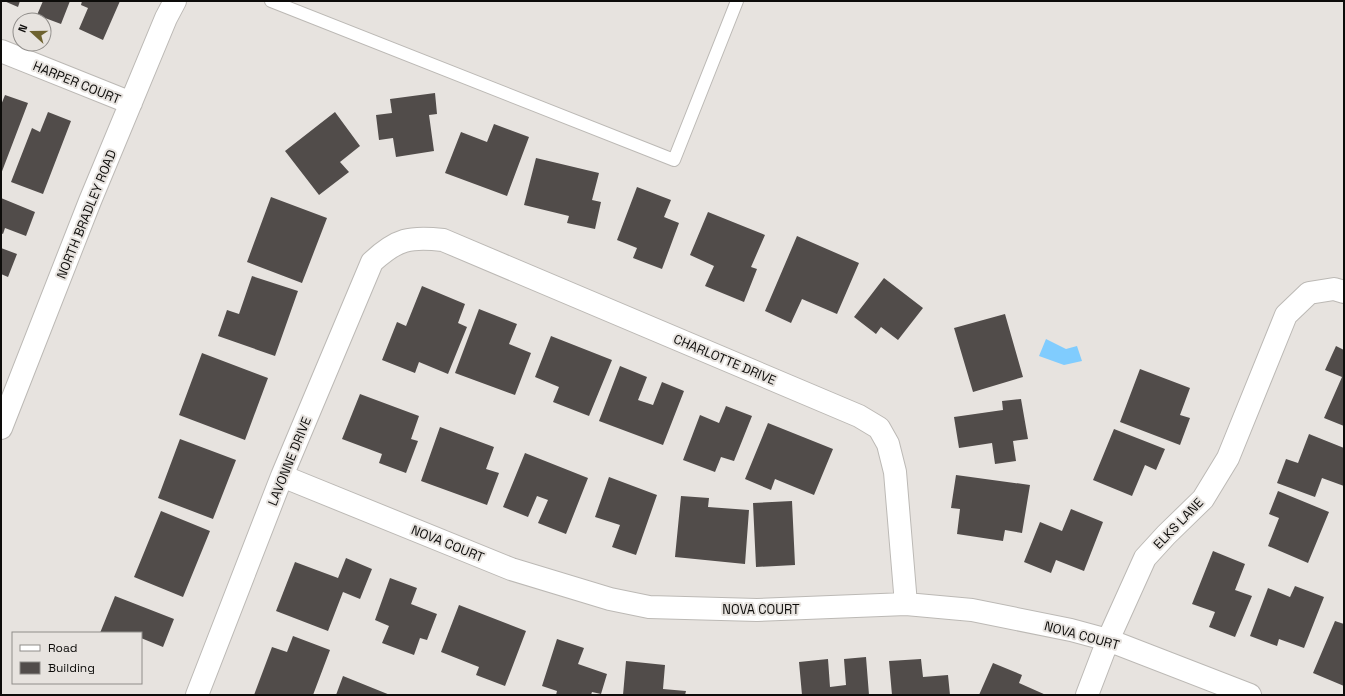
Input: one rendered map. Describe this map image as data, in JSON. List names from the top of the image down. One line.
{"streets":{"street":["HARPER COURT","NORTH BRADLEY ROAD","CHARLOTTE DRIVE","LAVONNE DRIVE","ELKS LANE","NOVA COURT"]},"crossings":[["HARPER COURT","NORTH BRADLEY ROAD"],["CHARLOTTE DRIVE","LAVONNE DRIVE"],["CHARLOTTE DRIVE","NOVA COURT"],["LAVONNE DRIVE","NOVA COURT"],["ELKS LANE","NOVA COURT"]],"legend":["Road","Building"],"north":"left"}
